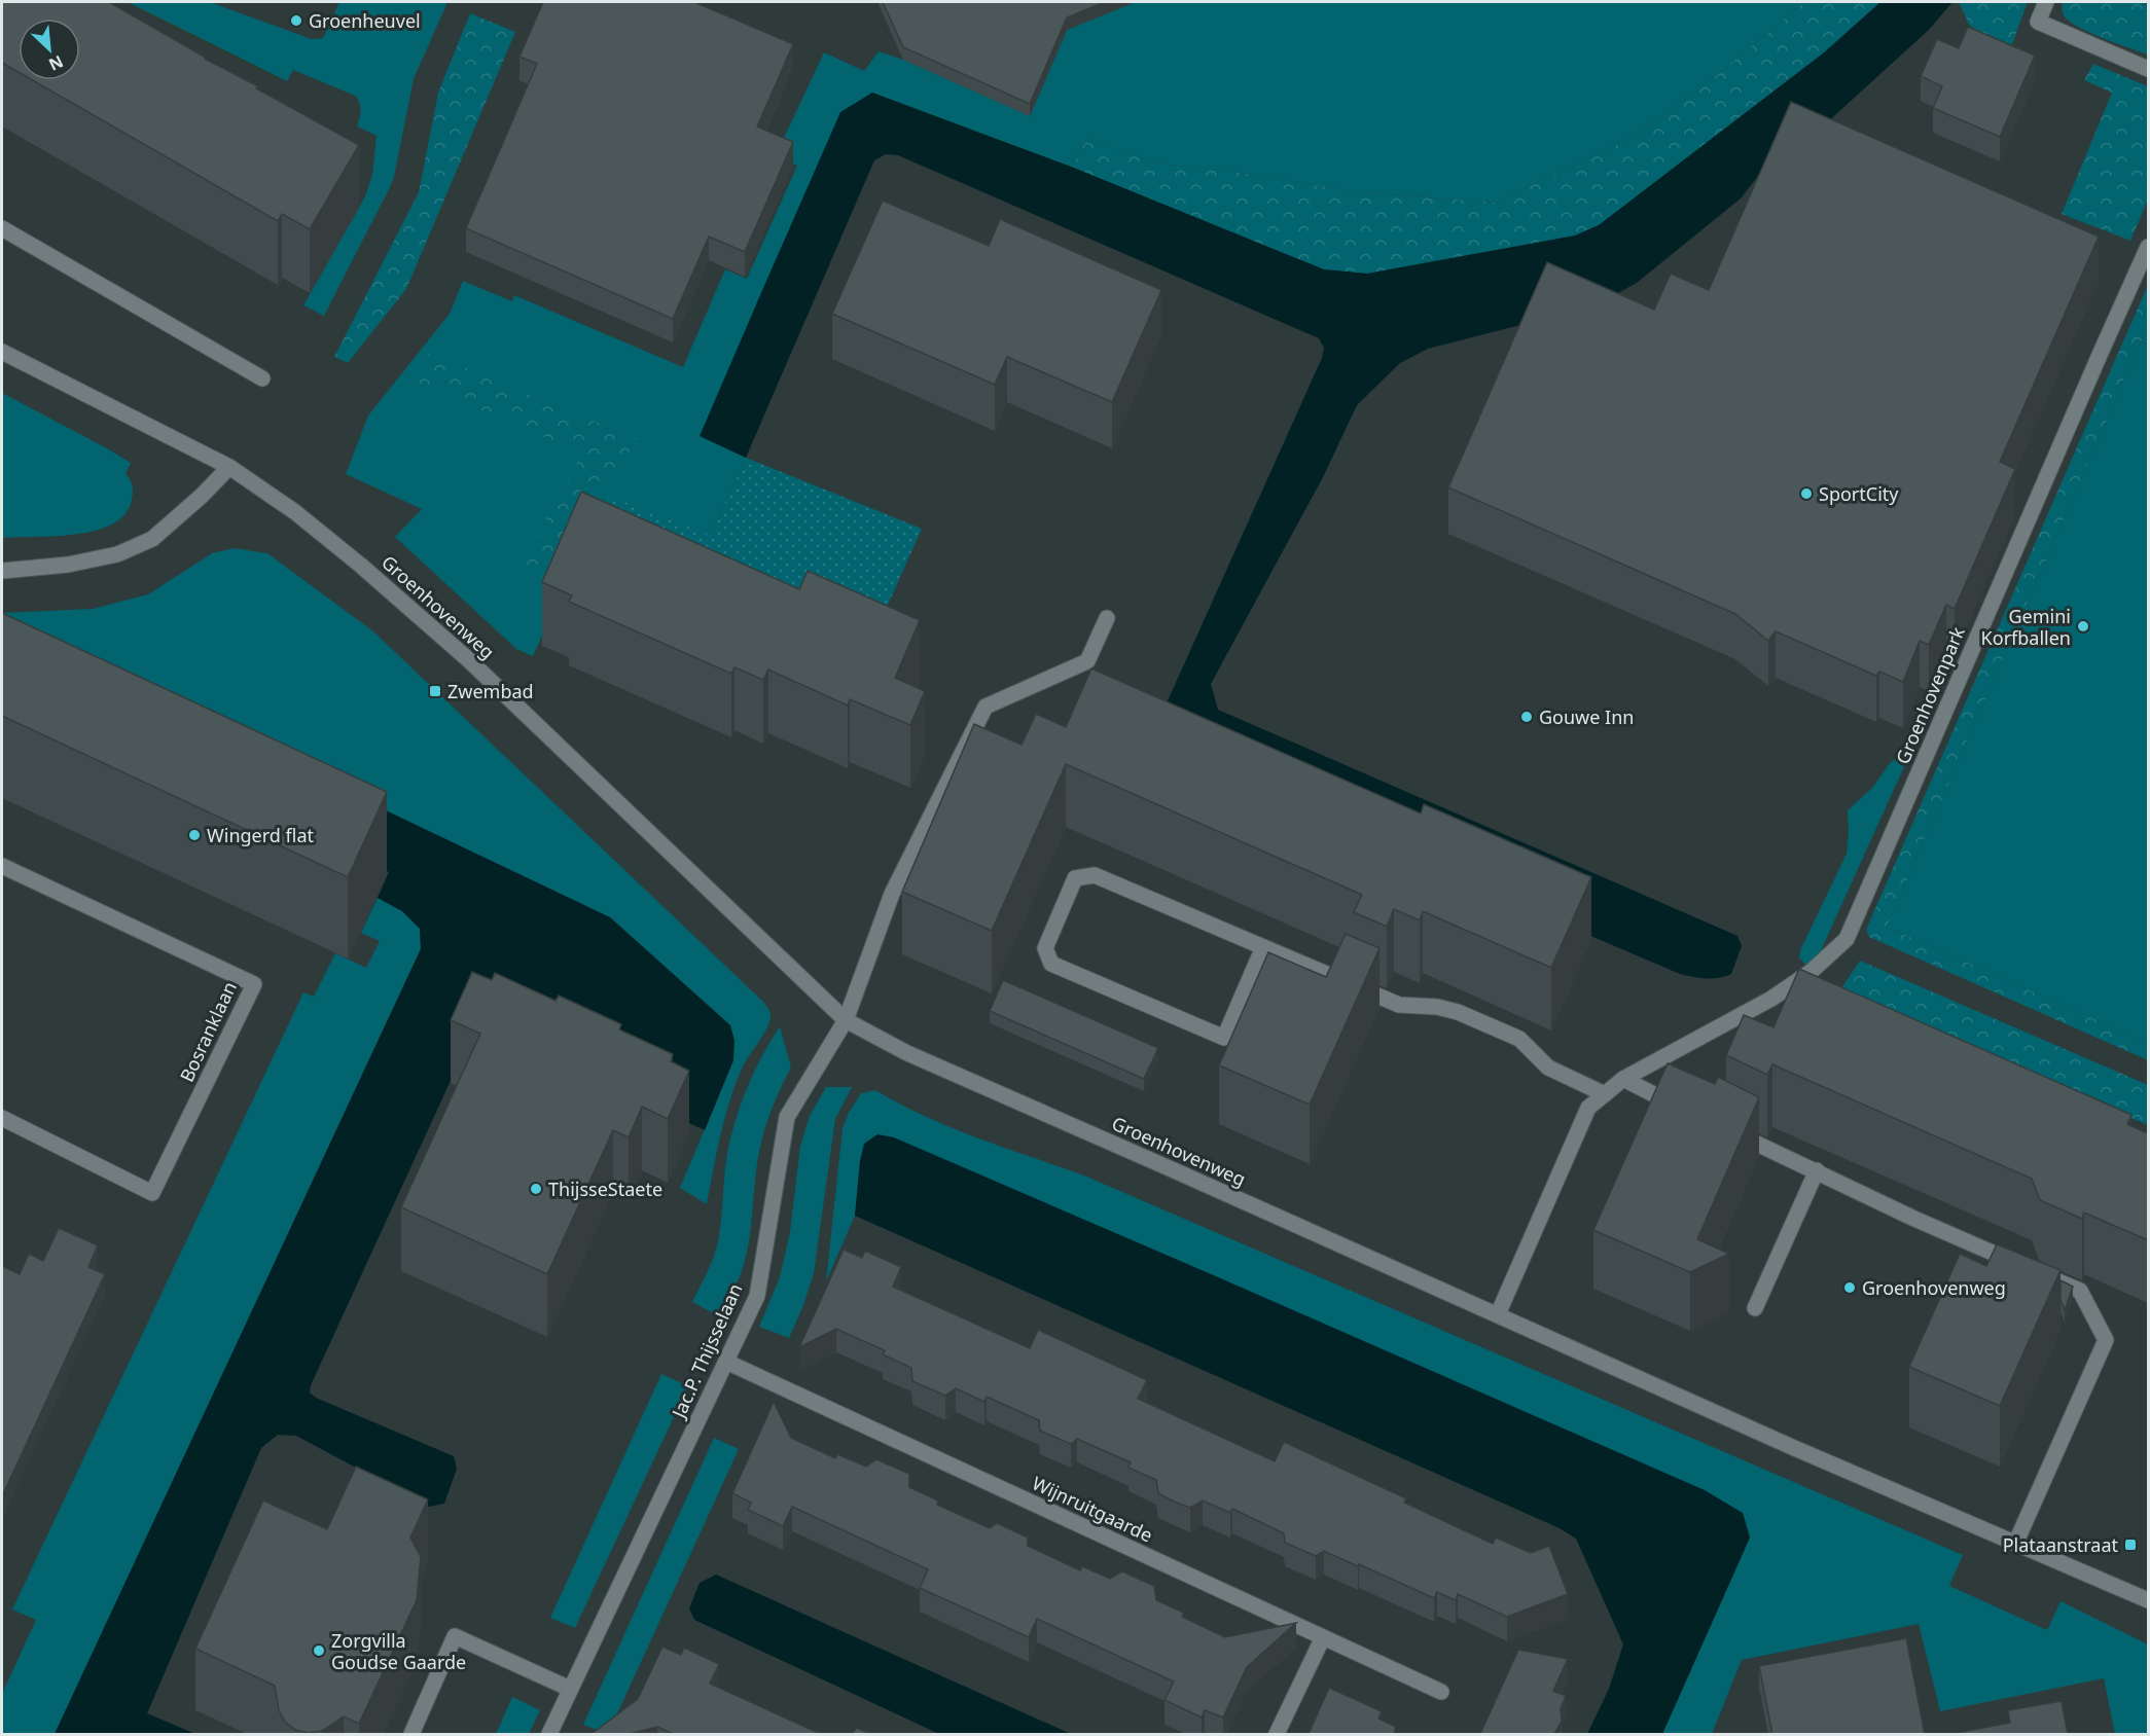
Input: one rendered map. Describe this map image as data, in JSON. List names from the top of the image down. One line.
{"streets":{"street":["Groenhovenweg","Groenhovenpark","Bosranklaan","Jac.P. Thijsselaan","Wijnruitgaarde"]},"crossings":[["Groenhovenweg","Jac.P. Thijsselaan"],["Jac.P. Thijsselaan","Wijnruitgaarde"]],"places":{"other":["Groenheuvel","SportCity","Gemini Korfballen","Gouwe Inn","Wingerd flat","ThijsseStaete","Groenhovenweg","Zorgvilla Goudse Gaarde"],"transit":["Zwembad","Plataanstraat"]},"north":"bottom right"}
